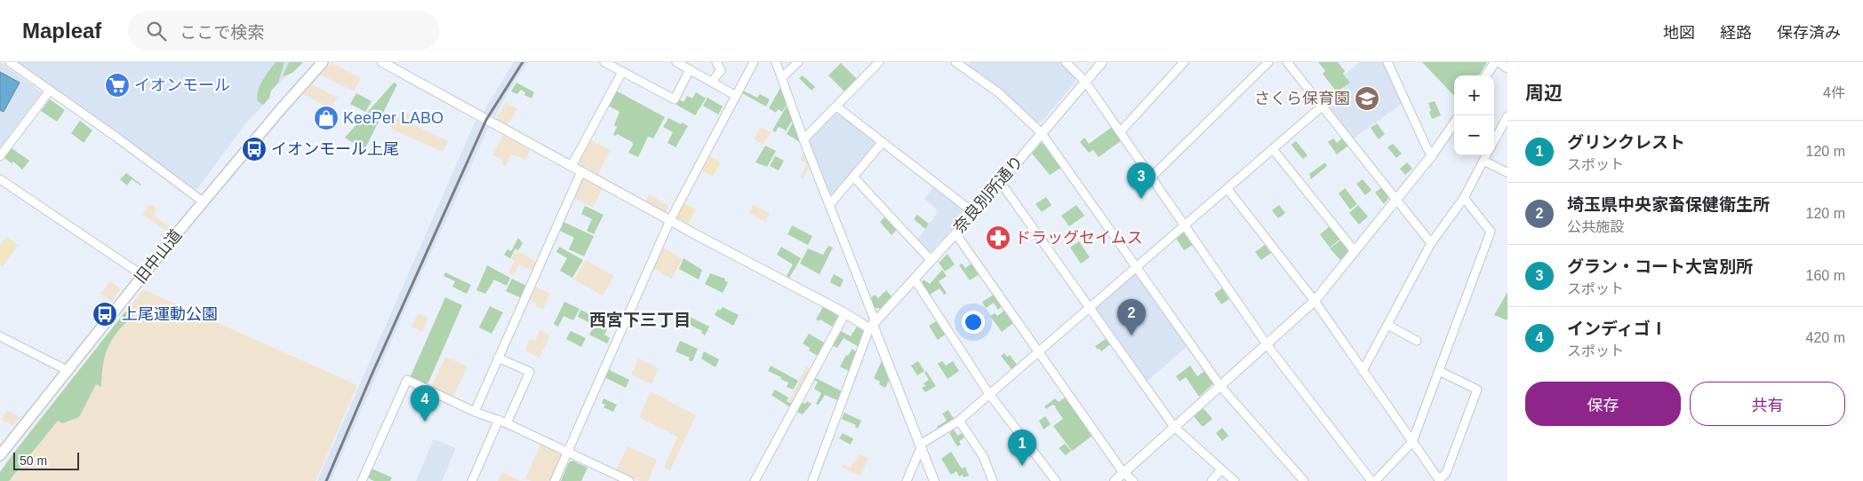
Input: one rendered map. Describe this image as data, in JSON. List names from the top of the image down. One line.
{"streets":{"main road":["旧中山道"],"street":["奈良別所通り"]},"districts":["西宮下三丁目"],"places":{"supermarket":["イオンモール"],"school or university":["さくら保育園"],"shop":["KeePer LABO"],"bus stop":["イオンモール上尾","上尾運動公園"],"pharmacy":["ドラッグセイムス"]},"scale_bar":"50 m","page":{"header":"Mapleaf","search":"ここで検索","nav":["地図","経路","保存済み"],"heading":["周辺","4件"],"map_buttons":["+","−"],"list":[{"mark":"1","name":"グリンクレスト","note":"スポット","value":"120 m"},{"mark":"2","name":"埼玉県中央家畜保健衛生所","note":"公共施設","value":"120 m"},{"mark":"3","name":"グラン・コート大宮別所","note":"スポット","value":"160 m"},{"mark":"4","name":"インディゴⅠ","note":"スポット","value":"420 m"}],"pins":["3","2","4","1"],"buttons":["保存","共有"],"scale":"50 m"}}
